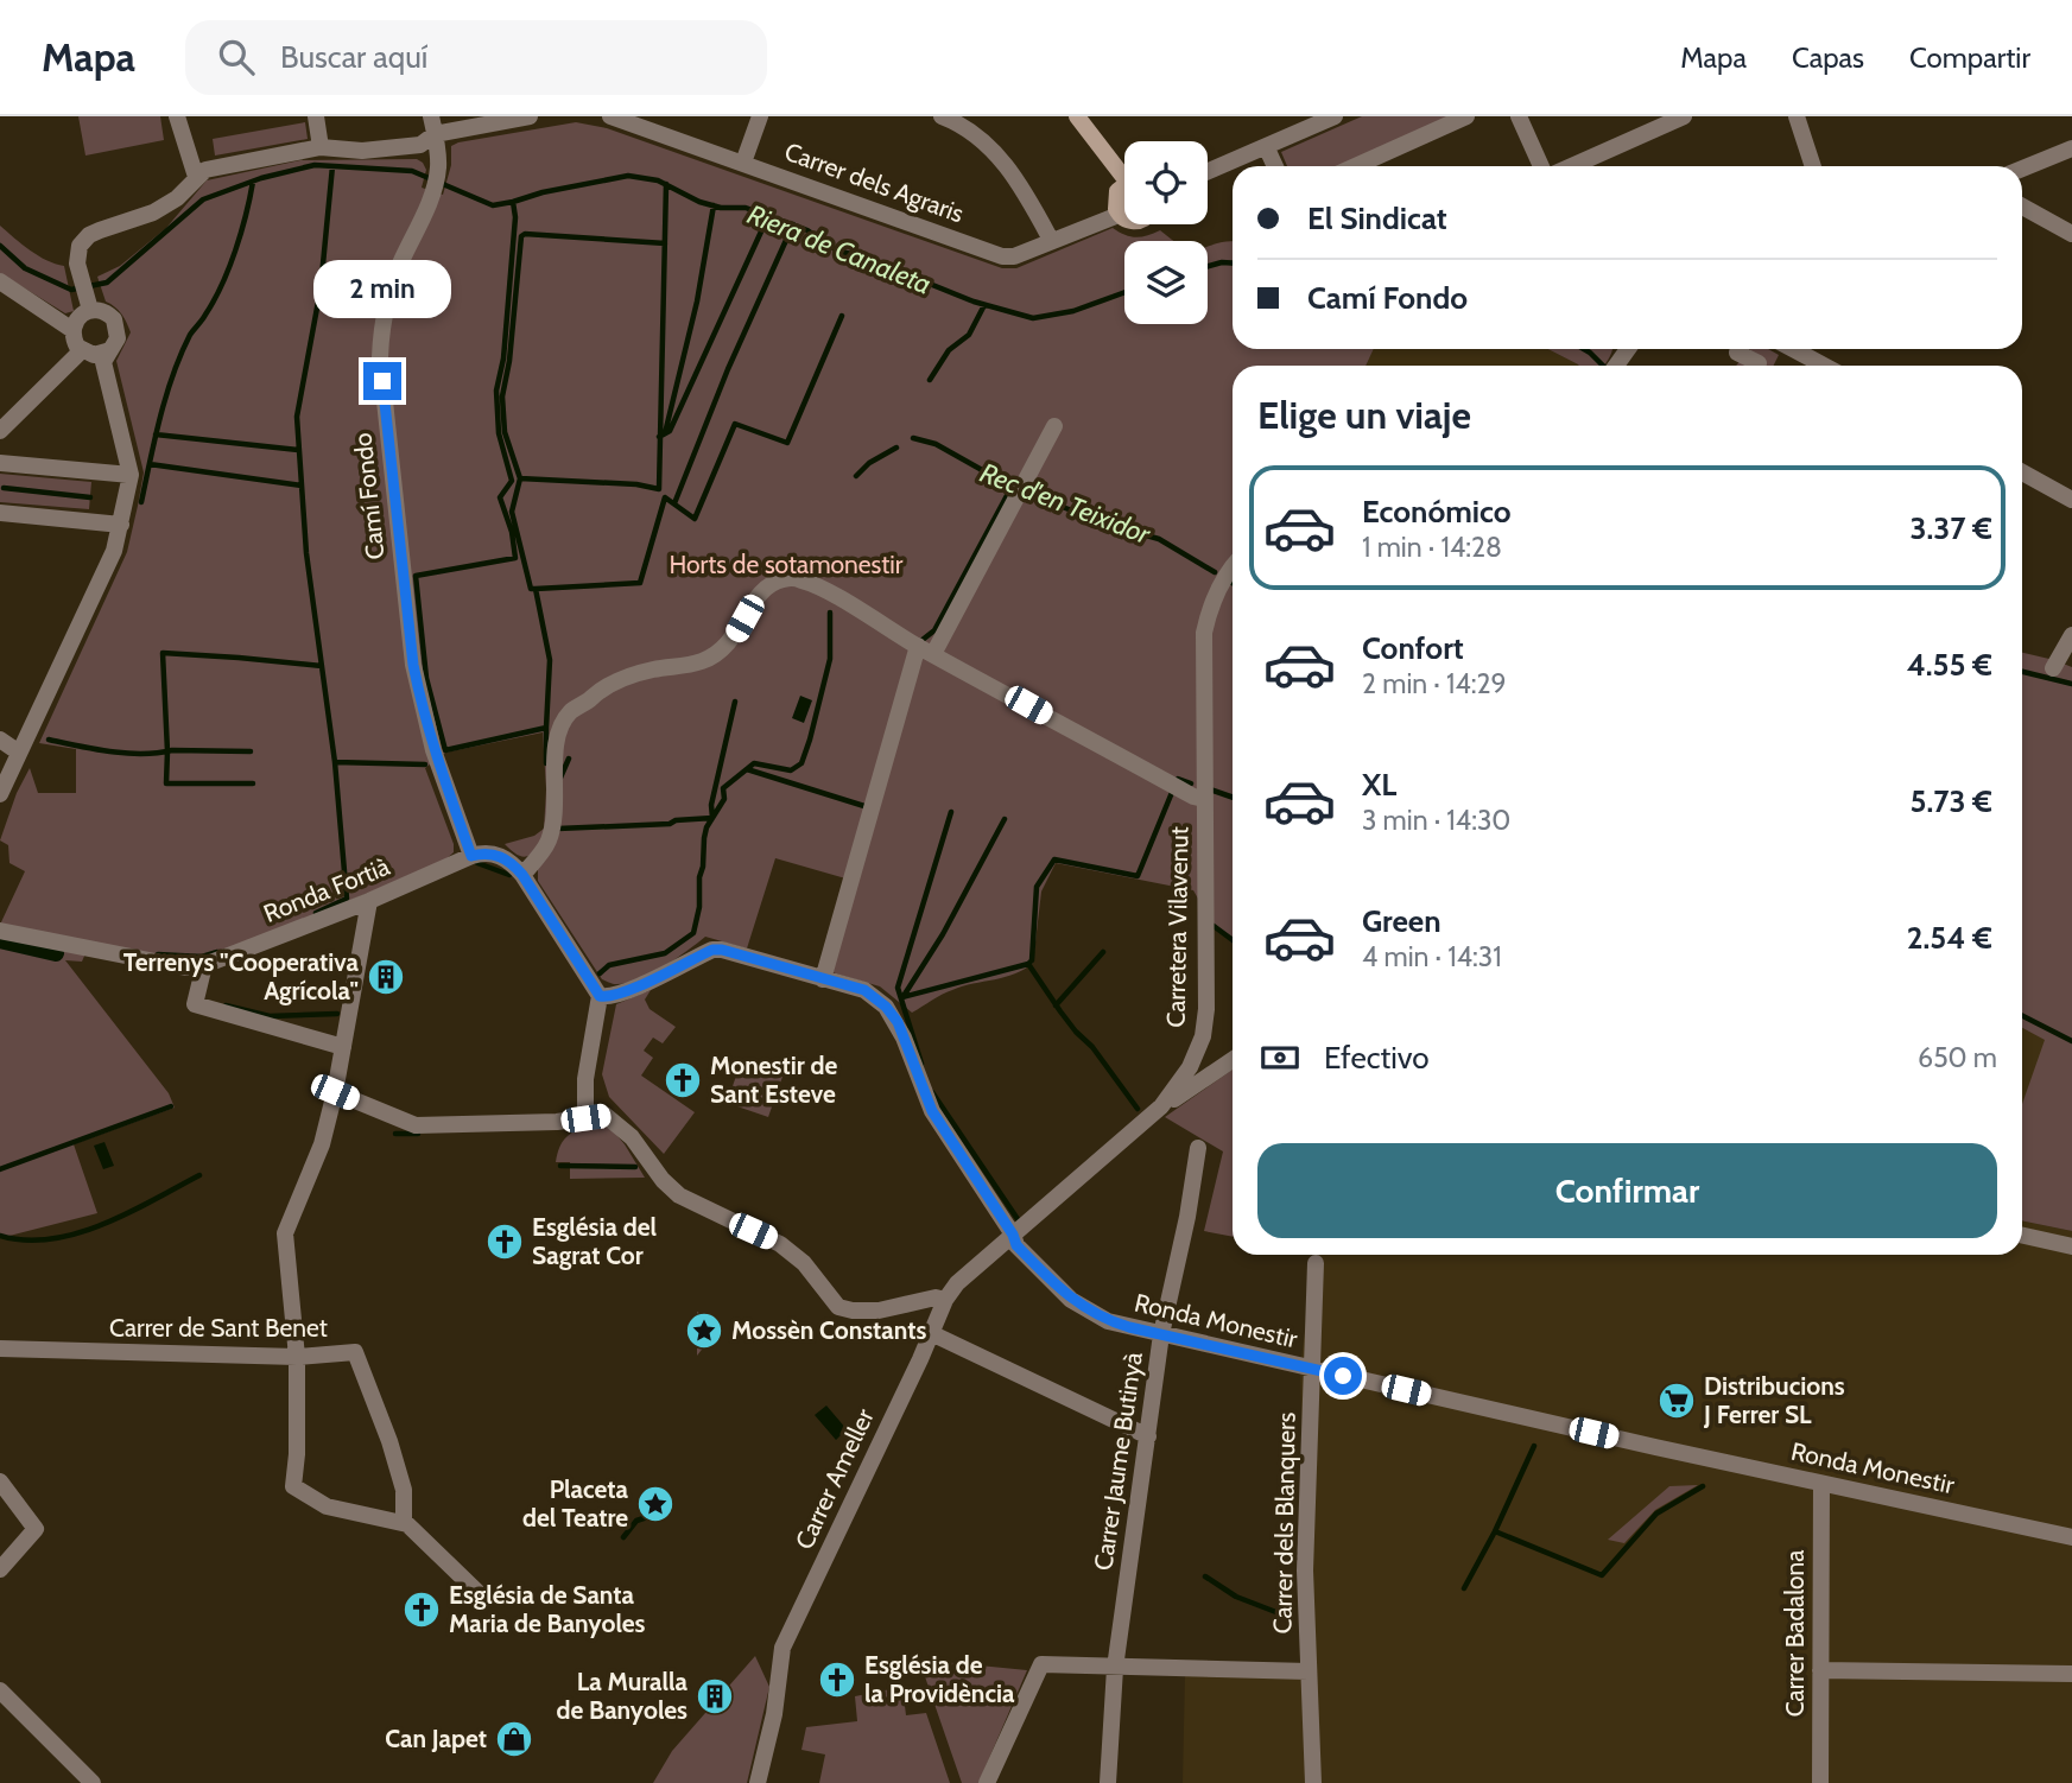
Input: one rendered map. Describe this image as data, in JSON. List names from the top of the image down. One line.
{"streets":{"street":["Carrer dels Agraris","Camí Fondo","Ronda Fortià","Carretera Vilavenut","Ronda Monestir","Carrer de Sant Benet","Carrer Jaume Butinyà","Carrer Ameller","Carrer dels Blanquers","Carrer Badalona"]},"crossings":[["Camí Fondo","Ronda Fortià"],["Camí Fondo","Ronda Monestir"],["Ronda Fortià","Ronda Monestir"],["Carretera Vilavenut","Ronda Monestir"],["Carretera Vilavenut","Carrer Ameller"],["Ronda Monestir","Carrer Jaume Butinyà"],["Ronda Monestir","Carrer dels Blanquers"],["Ronda Monestir","Carrer Badalona"]],"water":["Riera de Canaleta","Rec d'en Teixidor"],"parks":["Horts de sotamonestir"],"places":{"building":["Terrenys \"Cooperativa Agrícola\"","La Muralla de Banyoles"],"church":["Monestir de Sant Esteve","Església del Sagrat Cor","Església de Santa Maria de Banyoles","Església de la Providència"],"place":["Mossèn Constants","Placeta del Teatre"],"supermarket":["Distribucions J Ferrer SL"],"shop":["Can Japet"]},"page":{"header":"Mapa","search":"Buscar aquí","nav":["Mapa","Capas","Compartir"],"banner":["El Sindicat","Camí Fondo"],"bubble":"2 min","heading":"Elige un viaje","list":[{"name":"Económico","note":"1 min · 14:28","value":"3.37 €"},{"name":"Confort","note":"2 min · 14:29","value":"4.55 €"},{"name":"XL","note":"3 min · 14:30","value":"5.73 €"},{"name":"Green","note":"4 min · 14:31","value":"2.54 €"}],"pay":["Efectivo","650 m"],"buttons":"Confirmar"}}
